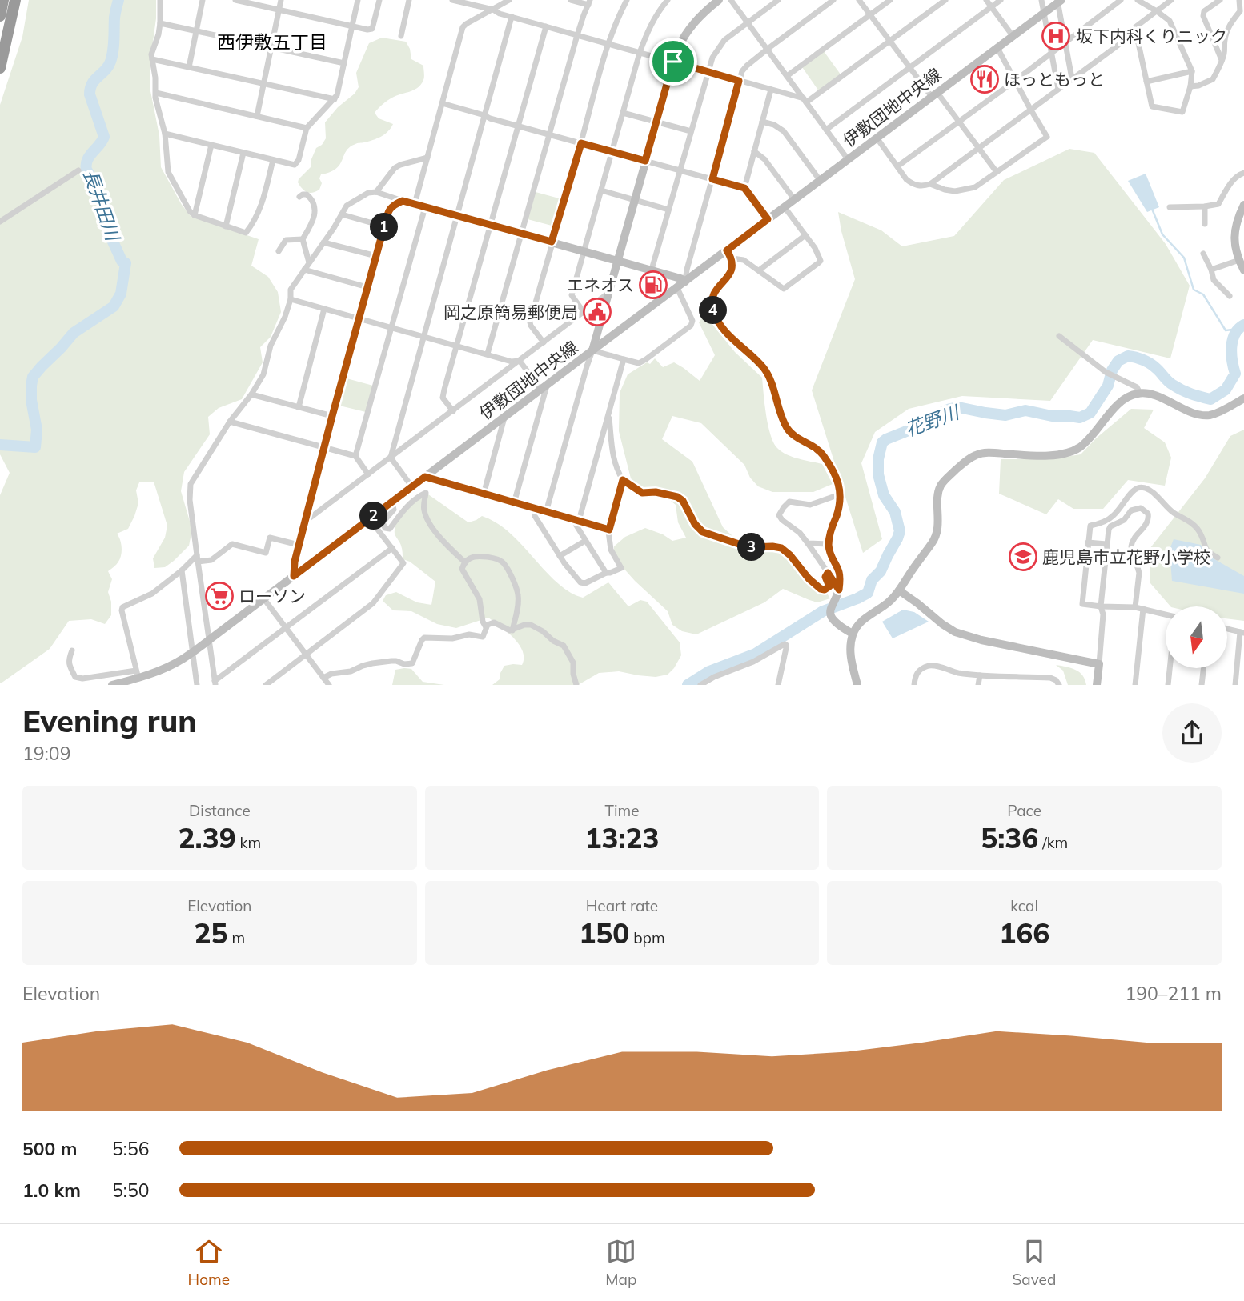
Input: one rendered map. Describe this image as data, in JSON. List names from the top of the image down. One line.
{"streets":{"street":["伊敷団地中央線"]},"districts":["西伊敷五丁目"],"water":["長井田川","花野川"],"places":{"hospital":["坂下内科くりニック"],"restaurant":["ほっともっと"],"fuel station":["エネオス"],"public building":["岡之原簡易郵便局"],"school or university":["鹿児島市立花野小学校"],"supermarket":["ローソン"]},"north":"bottom","page":{"pins":["1","4","2","3"],"heading":["Evening run","19:09"],"stats":[["Distance","2.39 km"],["Time","13:23"],["Pace","5:36 /km"],["Elevation","25 m"],["Heart rate","150 bpm"],["kcal","166"]],"chart":["Elevation","190–211 m"],"list":[{"name":"500 m","note":"5:56"},{"name":"1.0 km","note":"5:50"}],"tabs":["Home","Map","Saved"]}}
